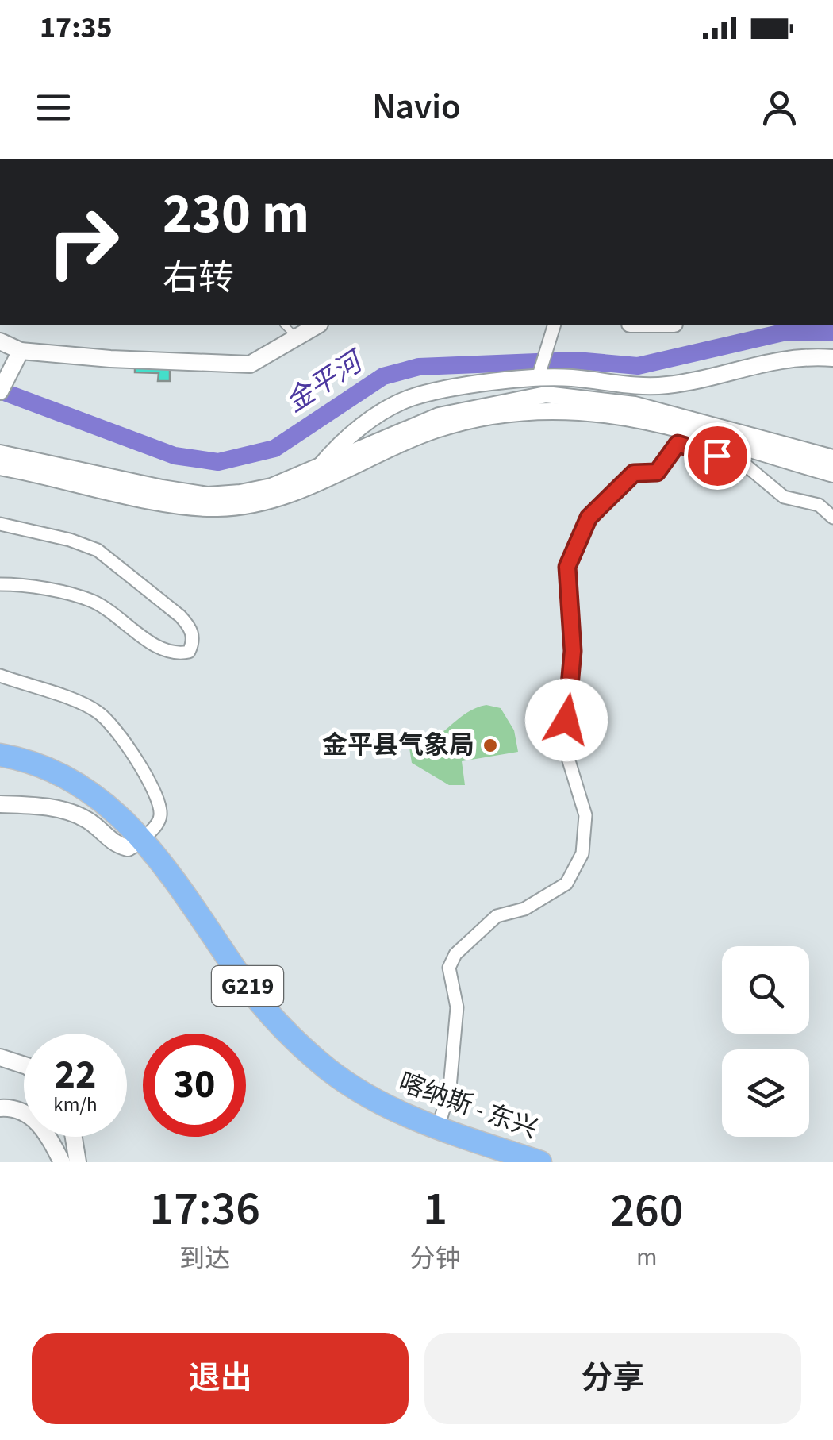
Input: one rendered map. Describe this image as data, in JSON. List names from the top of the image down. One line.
{"streets":{"highway":["G219","喀纳斯 - 东兴"]},"water":["金平河"],"places":["金平县气象局"],"page":{"status":"17:35","header":"Navio","turn":["230 m","右转"],"speed":"22 km/h","limit":"30","eta":["17:36","到达","1","分钟","260","m"],"buttons":["退出","分享"]}}
